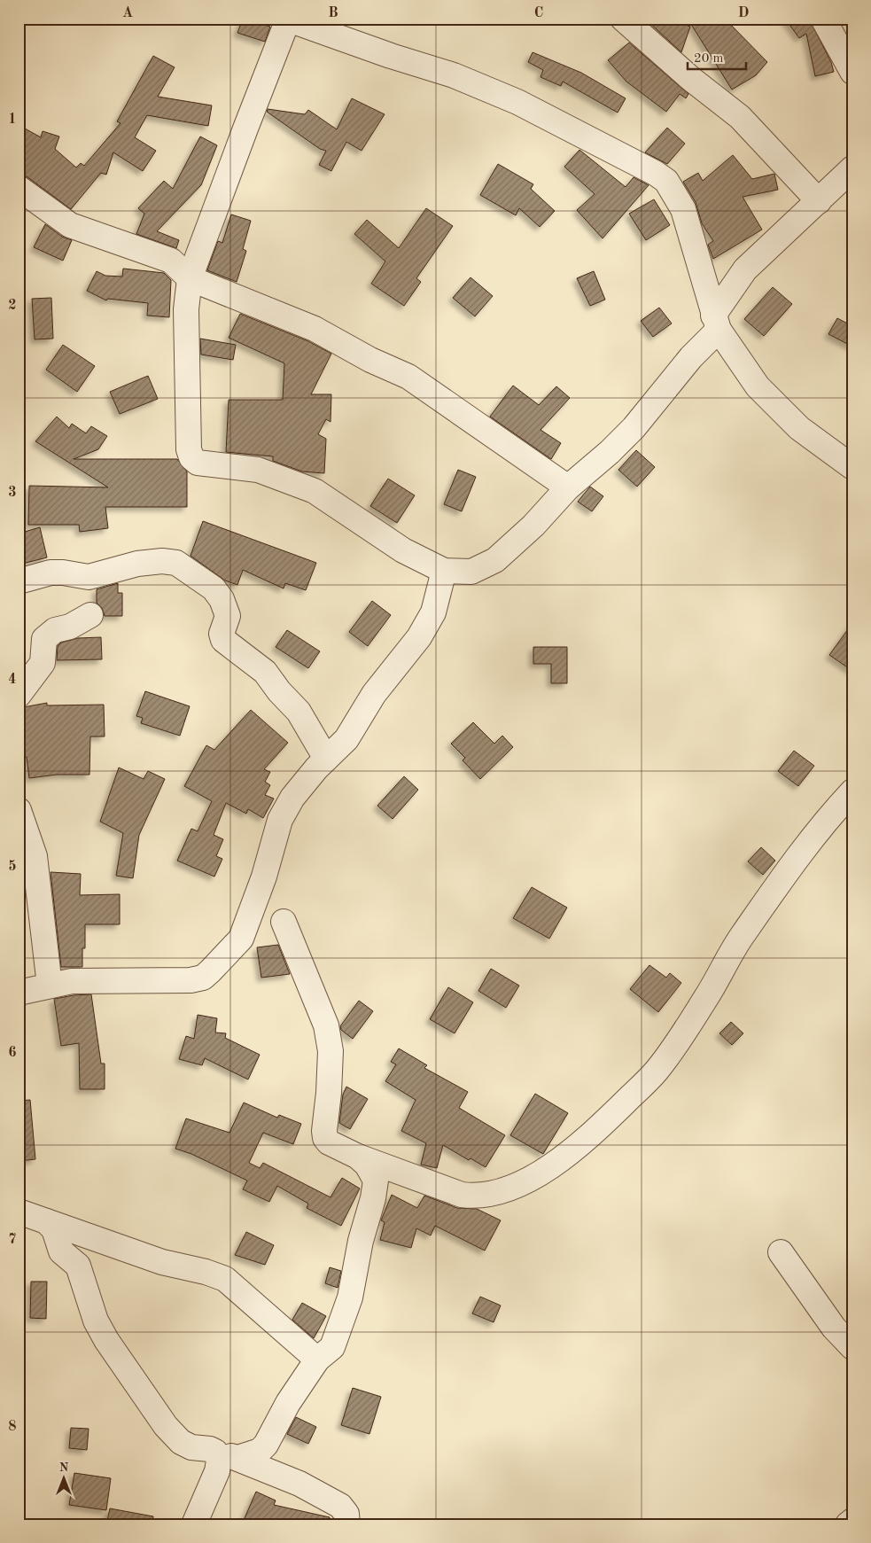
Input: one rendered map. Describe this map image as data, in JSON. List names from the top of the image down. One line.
{"scale_bar":"20 m","north":"top","grid":{"columns":["A","B","C","D"],"rows":["1","2","3","4","5","6","7","8"]}}
